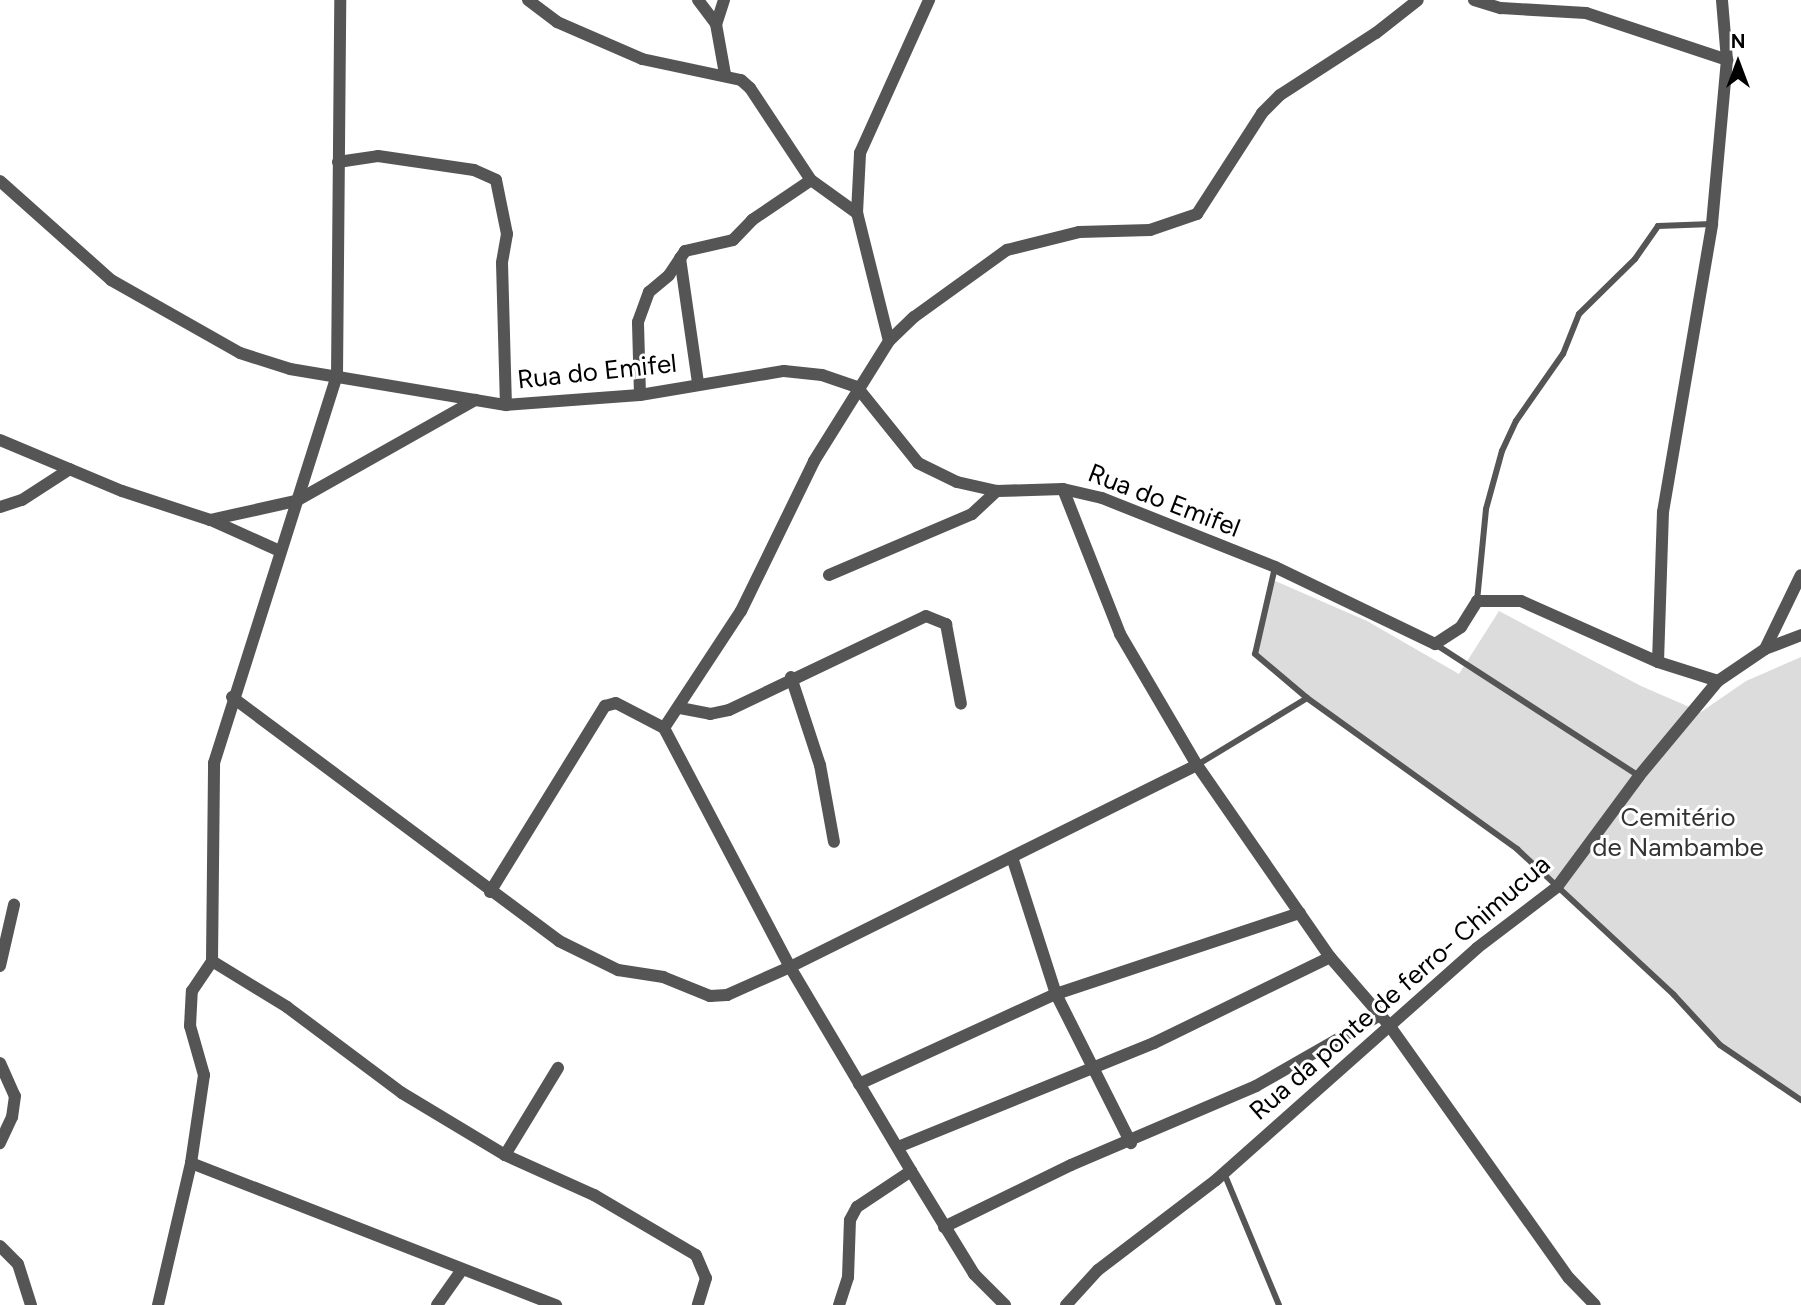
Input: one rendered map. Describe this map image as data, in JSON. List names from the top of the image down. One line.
{"streets":{"street":["Rua do Emifel","Rua da ponte de ferro- Chimucua"]},"parks":["Cemitério de Nambambe"],"north":"top"}
